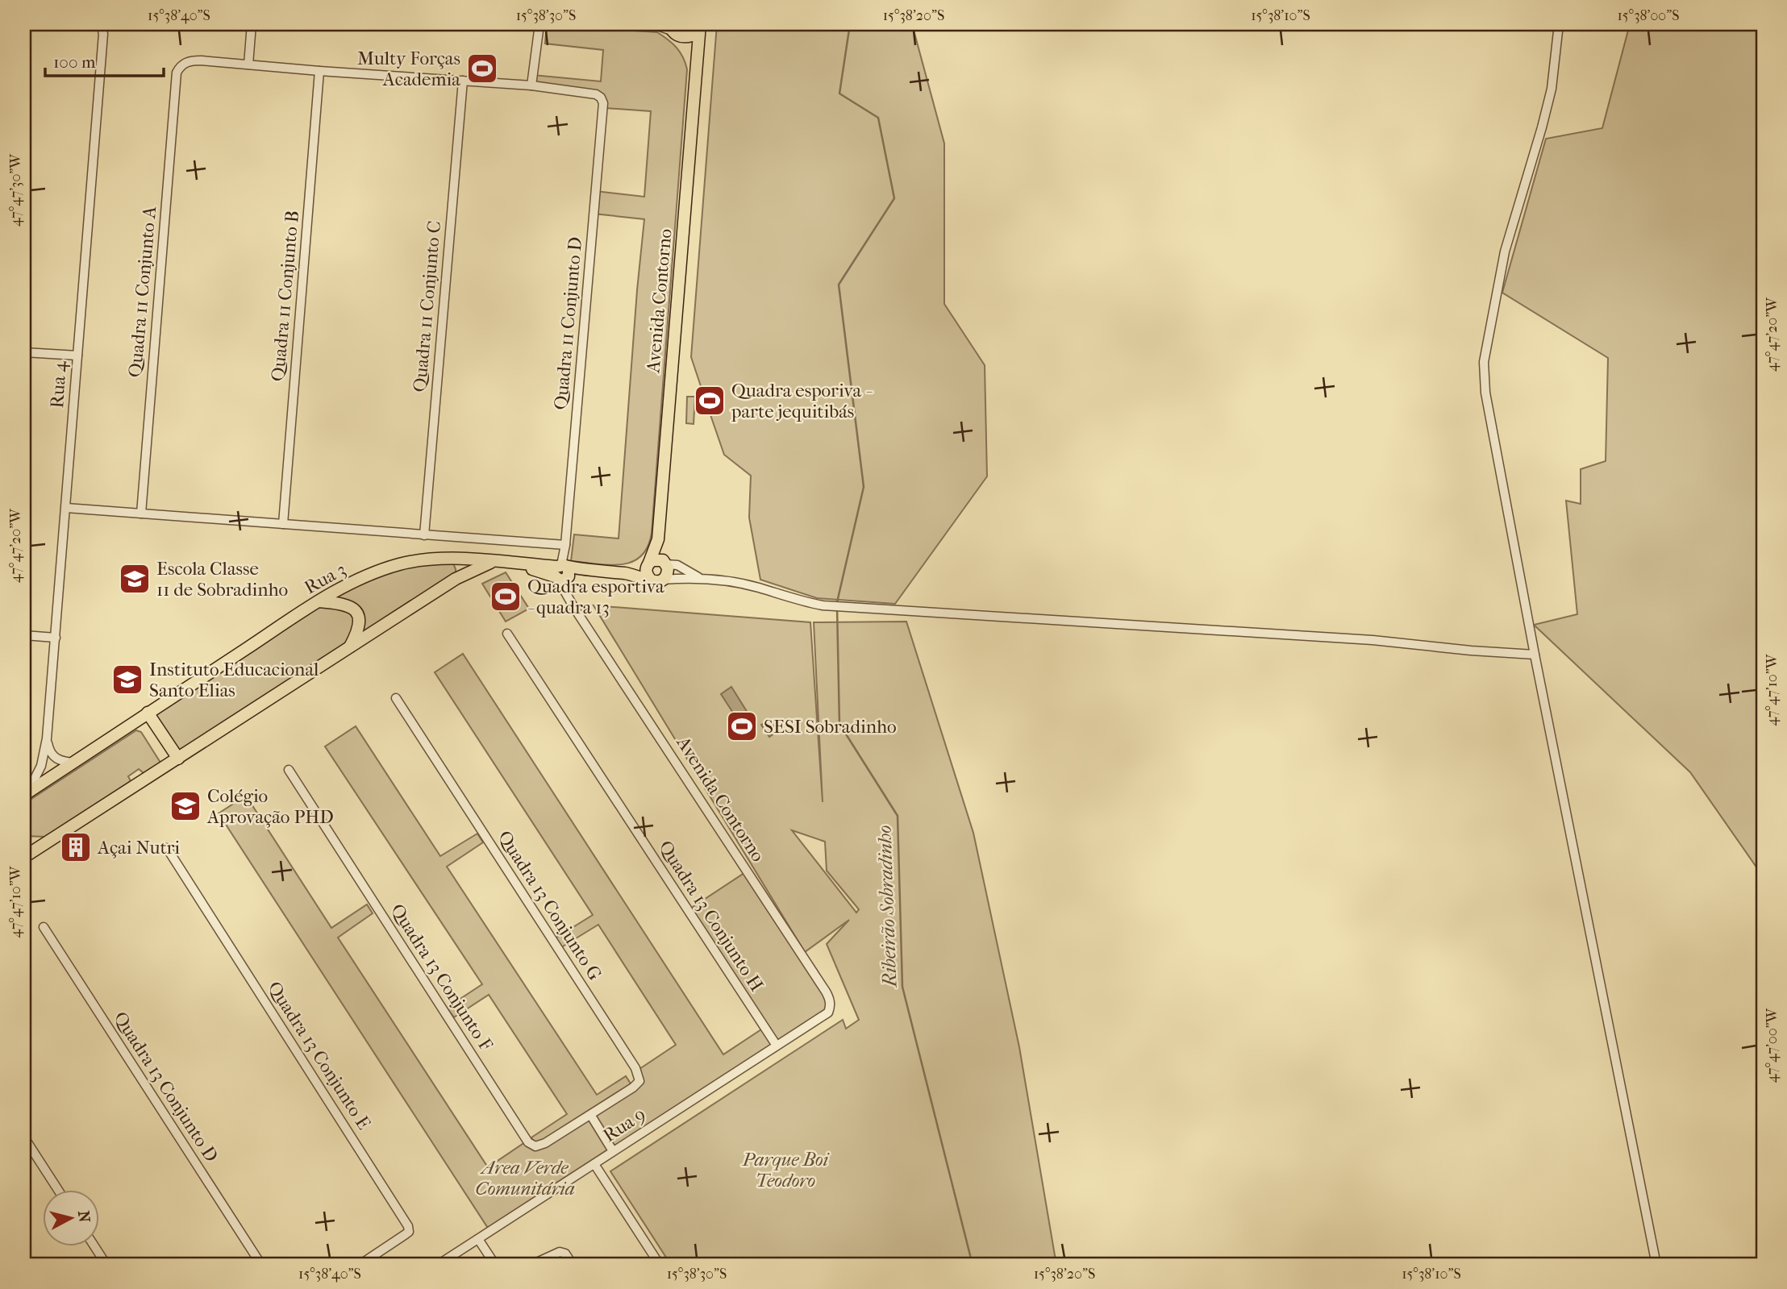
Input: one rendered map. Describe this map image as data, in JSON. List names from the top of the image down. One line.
{"streets":{"main road":["Avenida Contorno","Rua 3"],"street":["Quadra 11 Conjunto A","Quadra 11 Conjunto B","Quadra 11 Conjunto C","Quadra 11 Conjunto D","Rua 4","Quadra 13 Conjunto G","Quadra 13 Conjunto H","Quadra 13 Conjunto F","Quadra 13 Conjunto E","Quadra 13 Conjunto D","Rua 9"]},"crossings":[["Avenida Contorno","Quadra 11 Conjunto D"],["Avenida Contorno","Rua 3"],["Avenida Contorno","Rua 9"],["Quadra 11 Conjunto D","Rua 3"],["Rua 4","Rua 3"],["Quadra 13 Conjunto G","Quadra 13 Conjunto F"],["Quadra 13 Conjunto H","Rua 9"]],"water":["Ribeirão Sobradinho"],"parks":["Parque Boi Teodoro","Area Verde Comunitária"],"places":{"sports":["Multy Forças Academia","Quadra esporiva - parte jequitibás","Quadra esportiva - quadra 13","SESI Sobradinho"],"school or university":["Escola Classe 11 de Sobradinho","Instituto Educacional Santo Elias","Colégio Aprovação PHD"],"building":["Açai Nutri"]},"scale_bar":"100 m","north":"right","coordinates":["15°38'40\"S","15°38'30\"S","15°38'20\"S","15°38'10\"S","15°38'00\"S","47°47'30\"W","47°47'20\"W","47°47'10\"W","47°47'00\"W"]}
